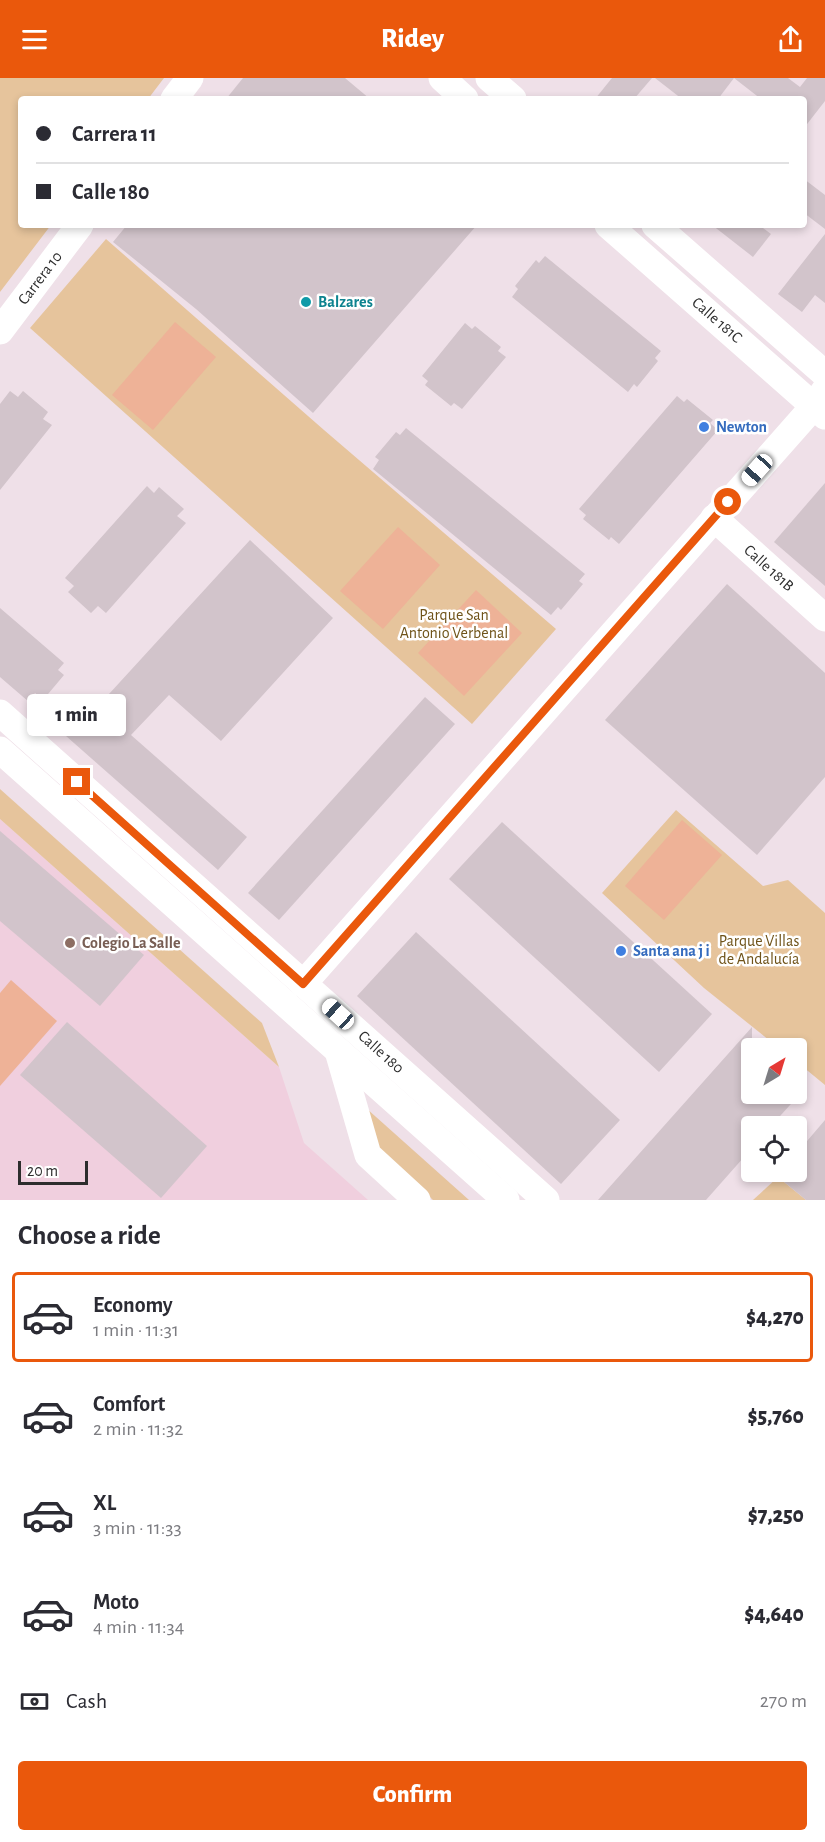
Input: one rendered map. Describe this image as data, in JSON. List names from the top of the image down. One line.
{"streets":{"street":["Carrera 10","Calle 181C","Calle 181B","Calle 180"]},"parks":["Parque San Antonio Verbenal","Parque Villas de Andalucía"],"places":["Balzares","Newton","Colegio La Salle","Santa ana j i"],"scale_bar":"20 m","north":"top right","page":{"header":"Ridey","banner":["Carrera 11","Calle 180"],"bubble":"1 min","scale":"20 m","heading":"Choose a ride","list":[{"name":"Economy","note":"1 min · 11:31","value":"$4,270"},{"name":"Comfort","note":"2 min · 11:32","value":"$5,760"},{"name":"XL","note":"3 min · 11:33","value":"$7,250"},{"name":"Moto","note":"4 min · 11:34","value":"$4,640"}],"pay":["Cash","270 m"],"buttons":"Confirm"}}
